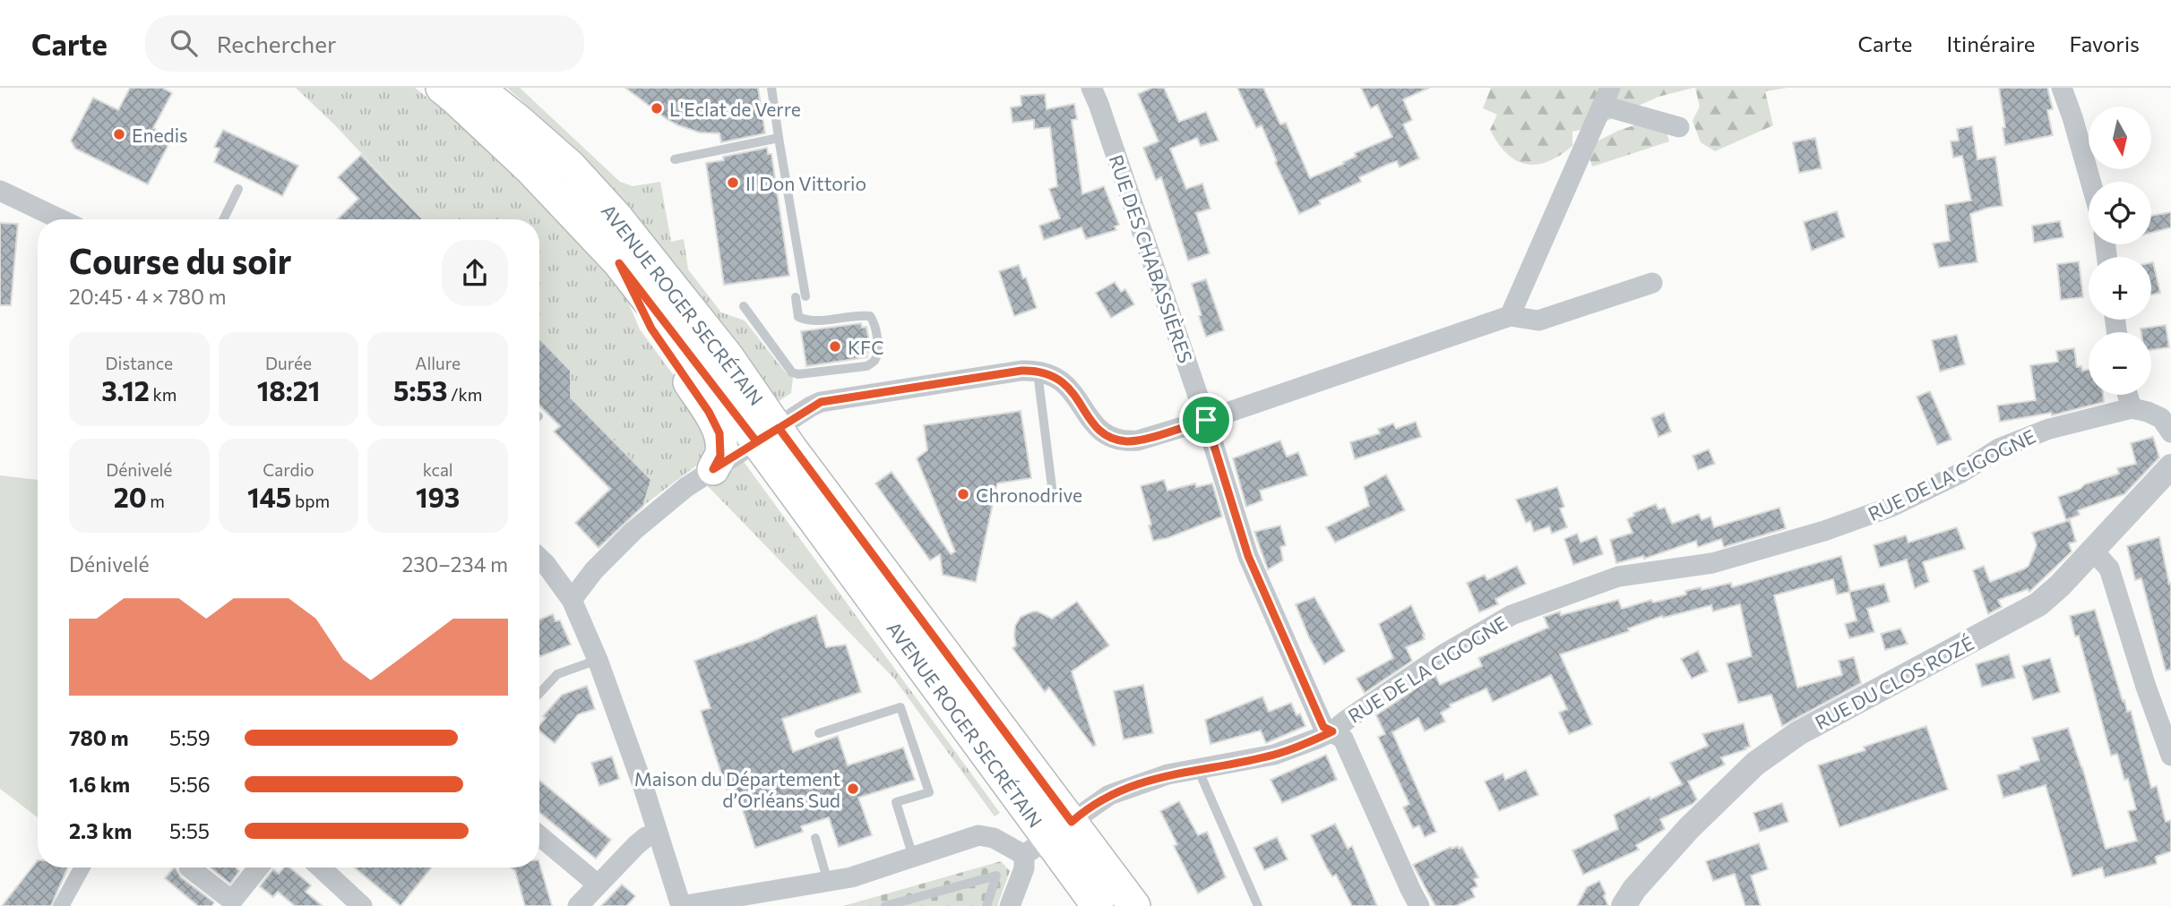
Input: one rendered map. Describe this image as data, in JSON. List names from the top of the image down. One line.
{"streets":{"main road":["AVENUE ROGER SECRÉTAIN"],"street":["RUE DES CHABASSIÈRES","RUE DE LA CIGOGNE","RUE DU CLOS ROZÉ"]},"crossings":[["RUE DES CHABASSIÈRES","RUE DE LA CIGOGNE"],["AVENUE ROGER SECRÉTAIN","RUE DE LA CIGOGNE"]],"places":["L'Eclat de Verre","Enedis","Il Don Vittorio","KFC","Chronodrive","Maison du Département d’Orléans Sud"],"north":"bottom","page":{"header":"Carte","search":"Rechercher","nav":["Carte","Itinéraire","Favoris"],"map_buttons":["+","−"],"heading":["Course du soir","20:45 · 4 × 780 m"],"stats":[["Distance","3.12 km"],["Durée","18:21"],["Allure","5:53 /km"],["Dénivelé","20 m"],["Cardio","145 bpm"],["kcal","193"]],"chart":["Dénivelé","230–234 m"],"list":[{"name":"780 m","note":"5:59"},{"name":"1.6 km","note":"5:56"},{"name":"2.3 km","note":"5:55"}]}}
